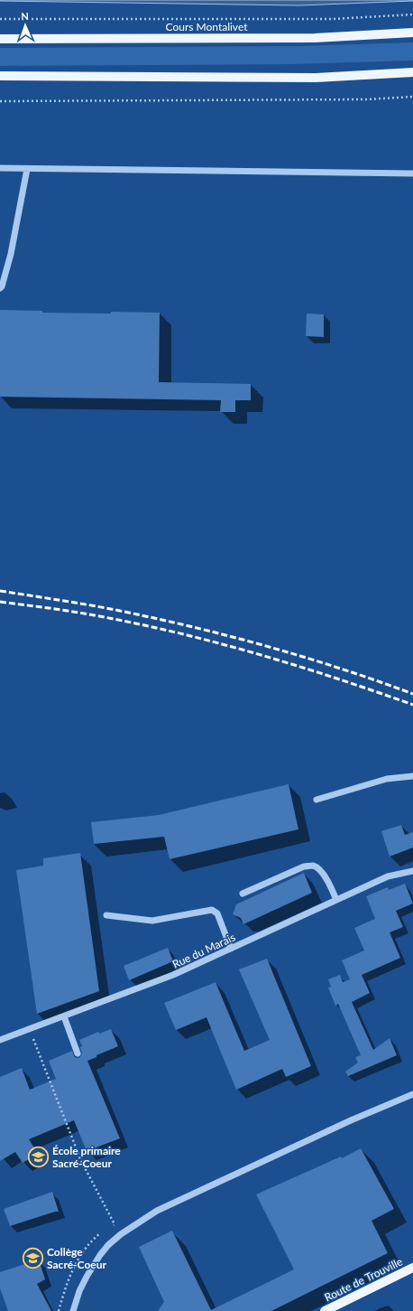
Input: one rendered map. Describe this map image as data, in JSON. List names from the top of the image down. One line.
{"streets":{"main road":["Cours Montalivet","Route de Trouville"],"street":["Rue du Marais"]},"places":{"school or university":["École primaire Sacré-Coeur","Collège Sacré-Coeur"]},"north":"top"}
